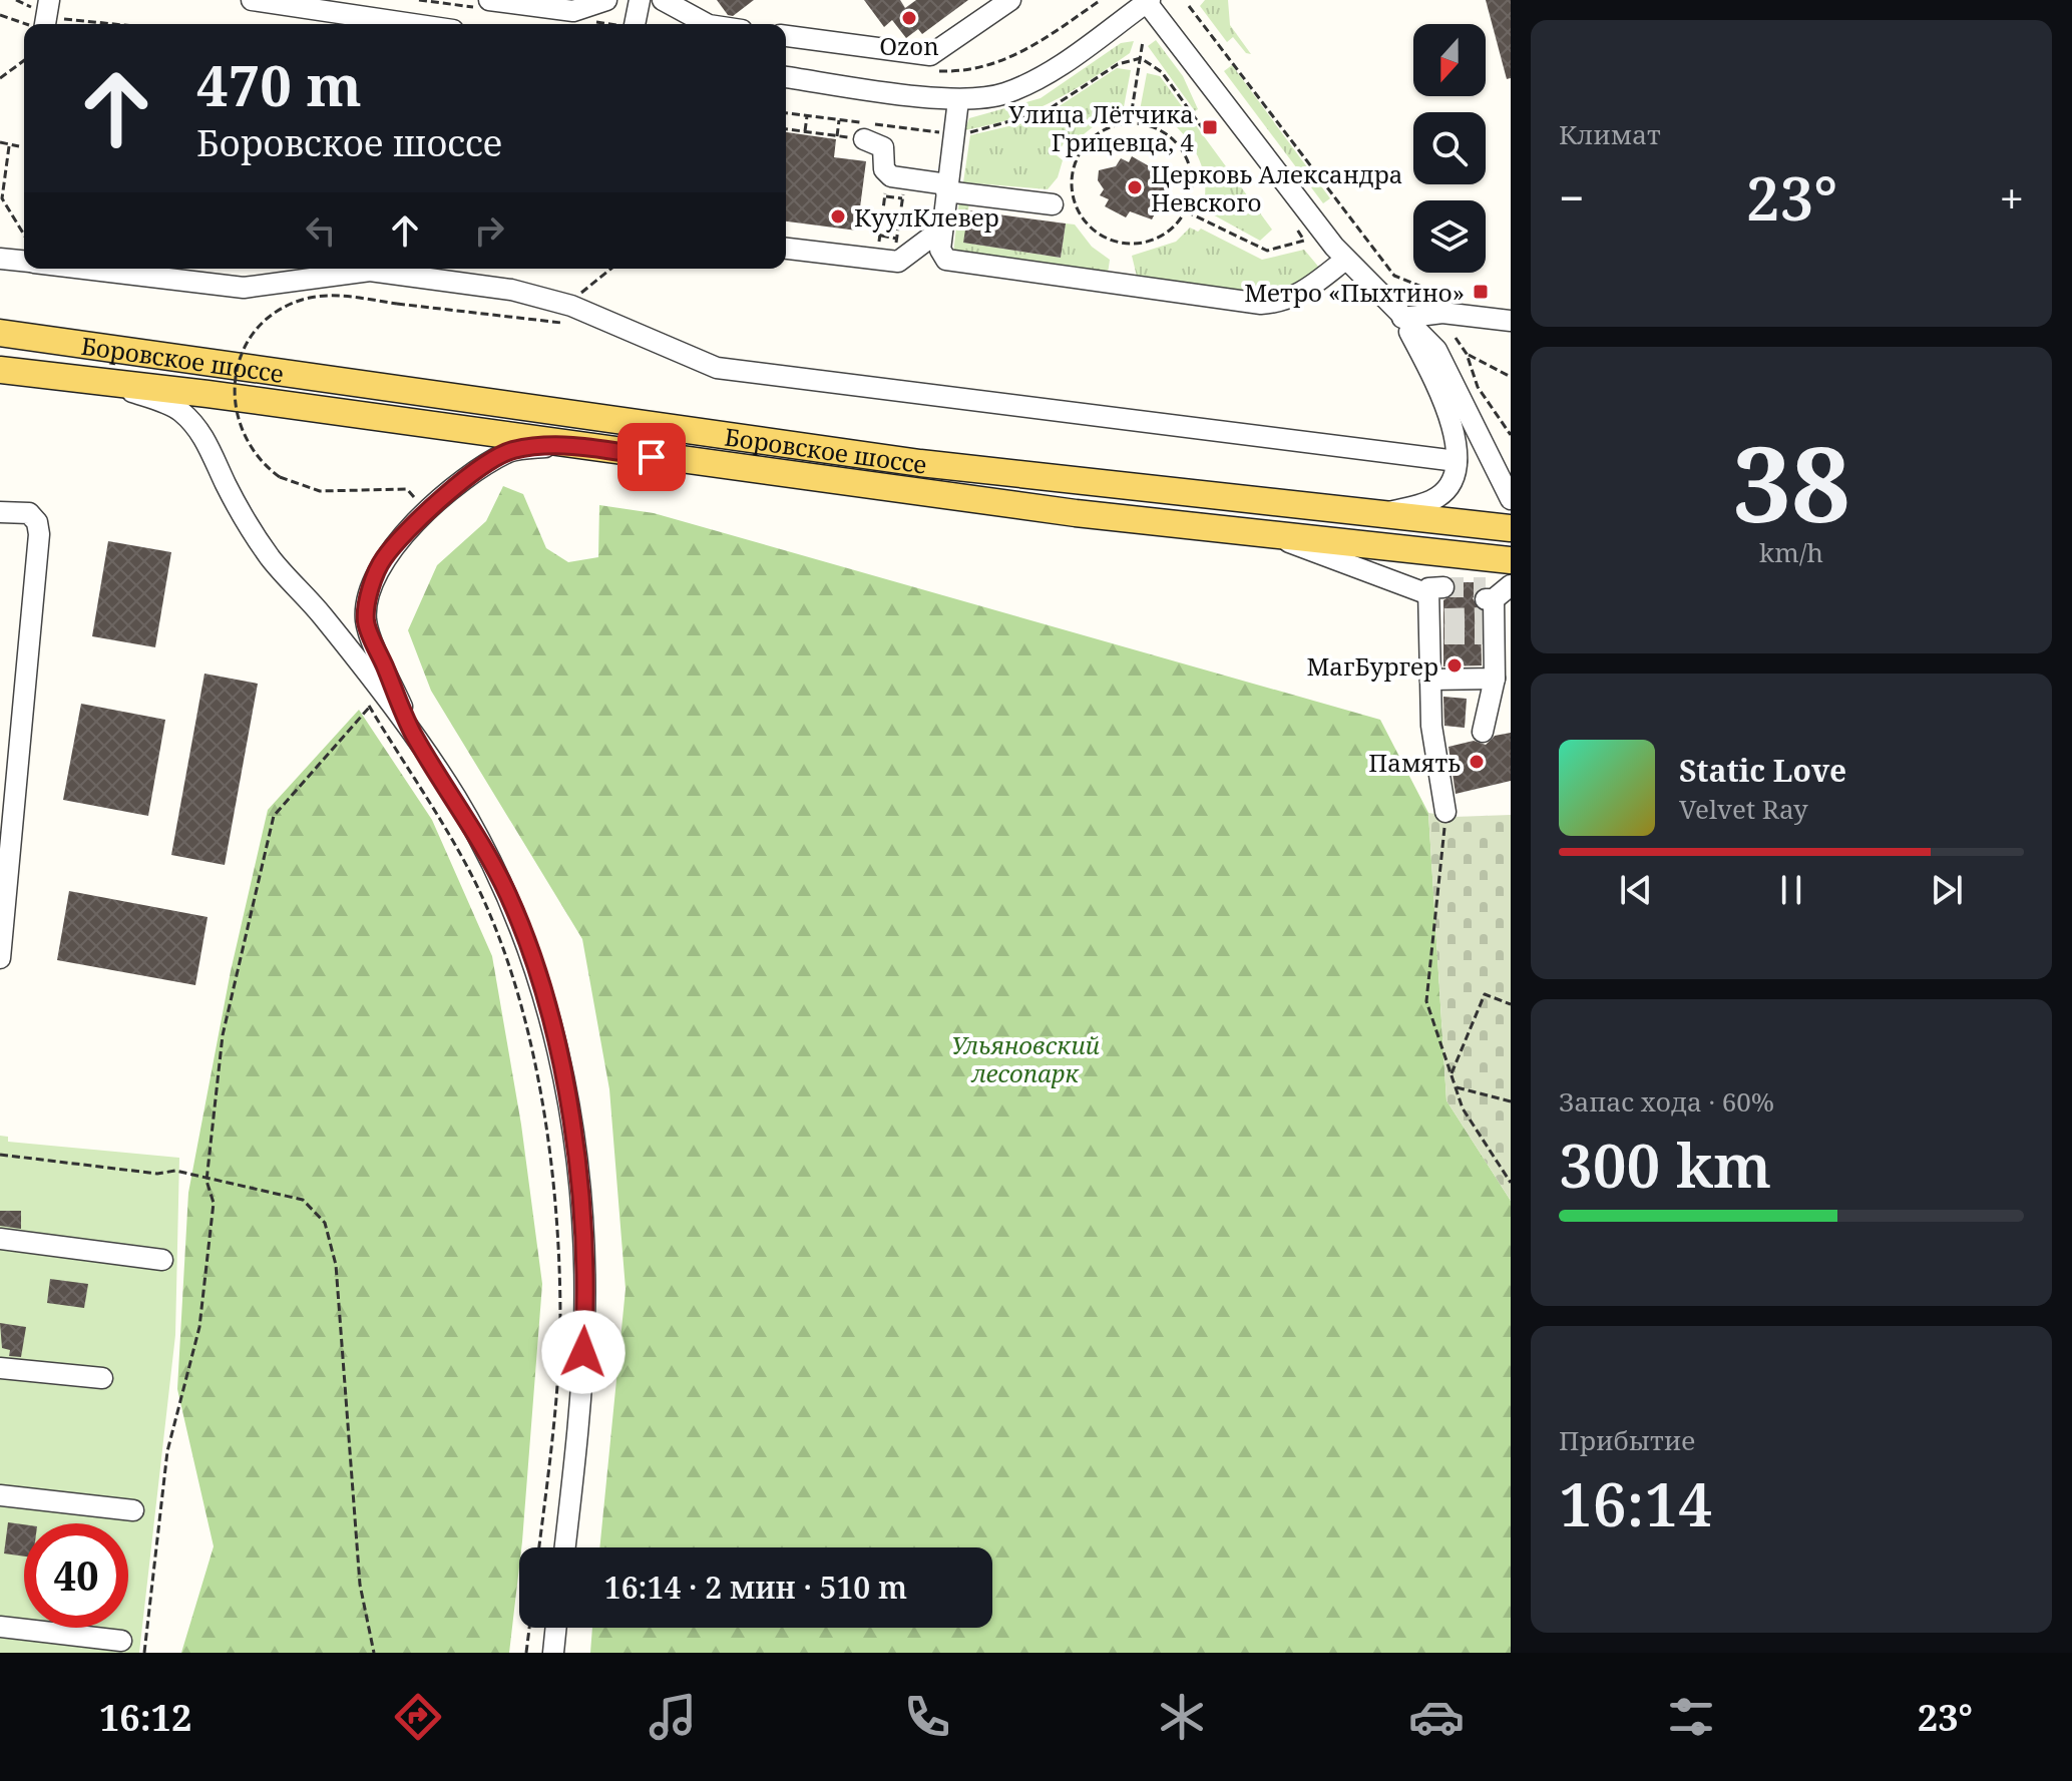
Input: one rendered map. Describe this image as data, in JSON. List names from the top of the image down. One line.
{"streets":{"main road":["Боровское шоссе"]},"parks":["Ульяновский лесопарк"],"places":{"other":["Ozon","Церковь Александра Невского","КуулКлевер","МагБургер","Память"],"transit":["Улица Лётчика Грицевца, 4","Метро «Пыхтино»"]},"north":"bottom","page":{"tile":["Климат",["38","km/h"],["Запас хода · 60%","300 km"],["Прибытие","16:14"]],"turn":["470 m","Боровское шоссе"],"heat":["−","23°","+"],"song":["Static Love","Velvet Ray"],"limit":"40","trip":"16:14 · 2 мин · 510 m","tabs":["16:12","23°"]}}
